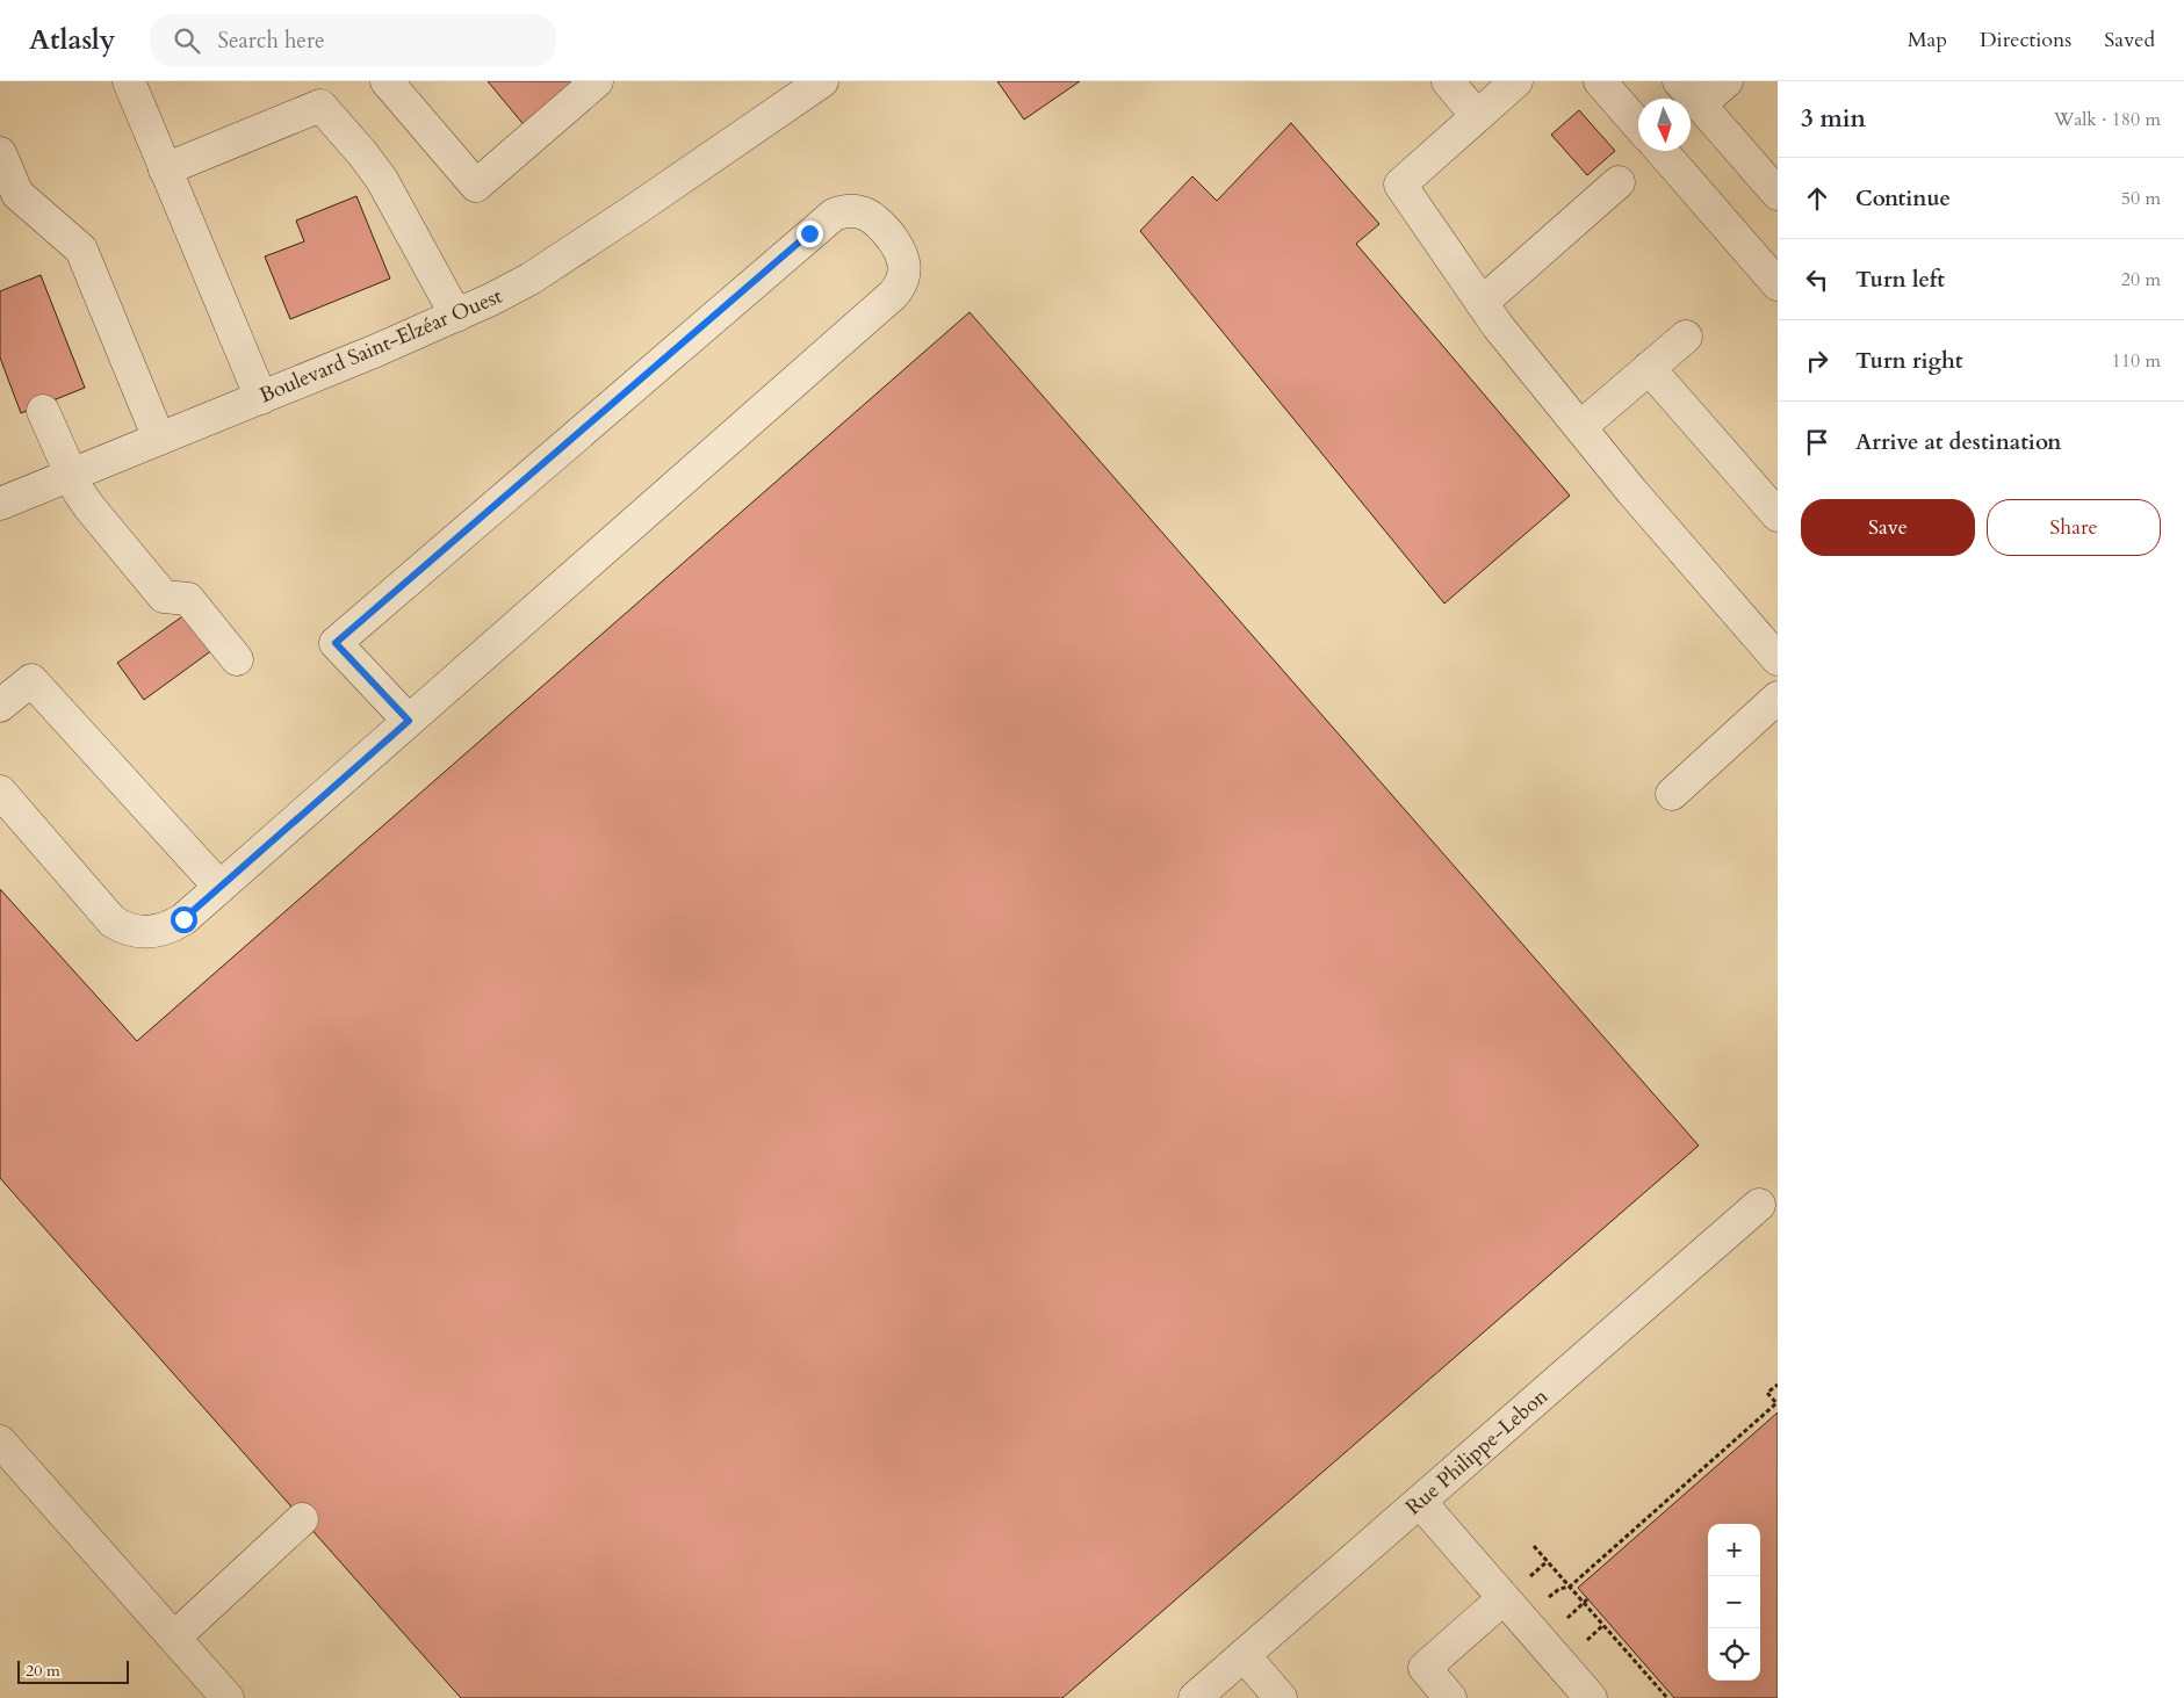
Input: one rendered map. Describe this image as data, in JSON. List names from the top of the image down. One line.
{"streets":{"street":["Boulevard Saint-Elzéar Ouest","Rue Philippe-Lebon"]},"scale_bar":"20 m","north":"bottom","page":{"header":"Atlasly","search":"Search here","nav":["Map","Directions","Saved"],"heading":["3 min","Walk · 180 m"],"list":[["Continue","50 m"],["Turn left","20 m"],["Turn right","110 m"],"Arrive at destination"],"buttons":["Save","Share"],"map_buttons":["+","−"],"scale":"20 m"}}
